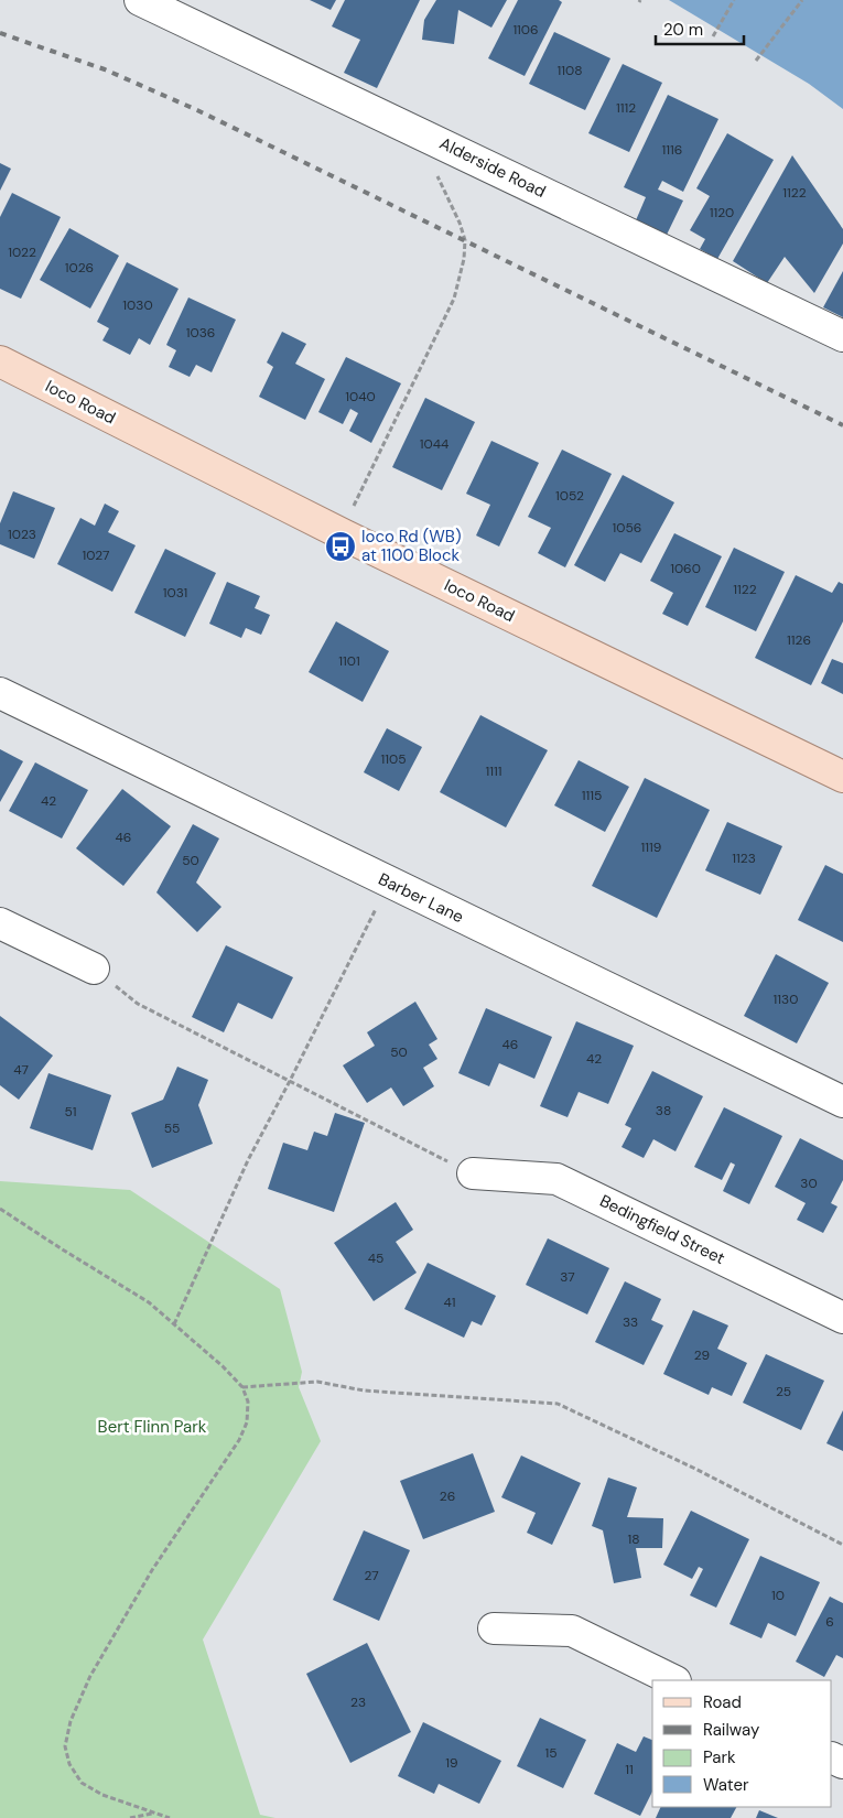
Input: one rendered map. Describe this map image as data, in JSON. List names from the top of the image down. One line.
{"streets":{"main road":["Ioco Road"],"street":["Alderside Road","Barber Lane","Bedingfield Street"]},"parks":["Bert Flinn Park"],"places":{"bus stop":["Ioco Rd (WB) at 1100 Block"]},"house_numbers":["1106","1108","1112","1116","1122","1120","1022","1026","1030","1036","1040","1044","1052","1056","1023","1027","1060","1122","1031","1126","1101","1105","1111","1115","42","46","1119","1123","50","1130","46","50","42","47","38","51","55","30","45","37","41","33","29","25","26","18","27","10","6","23","15","19","11"],"legend":["Road","Railway","Park","Water"],"scale_bar":"20 m"}
